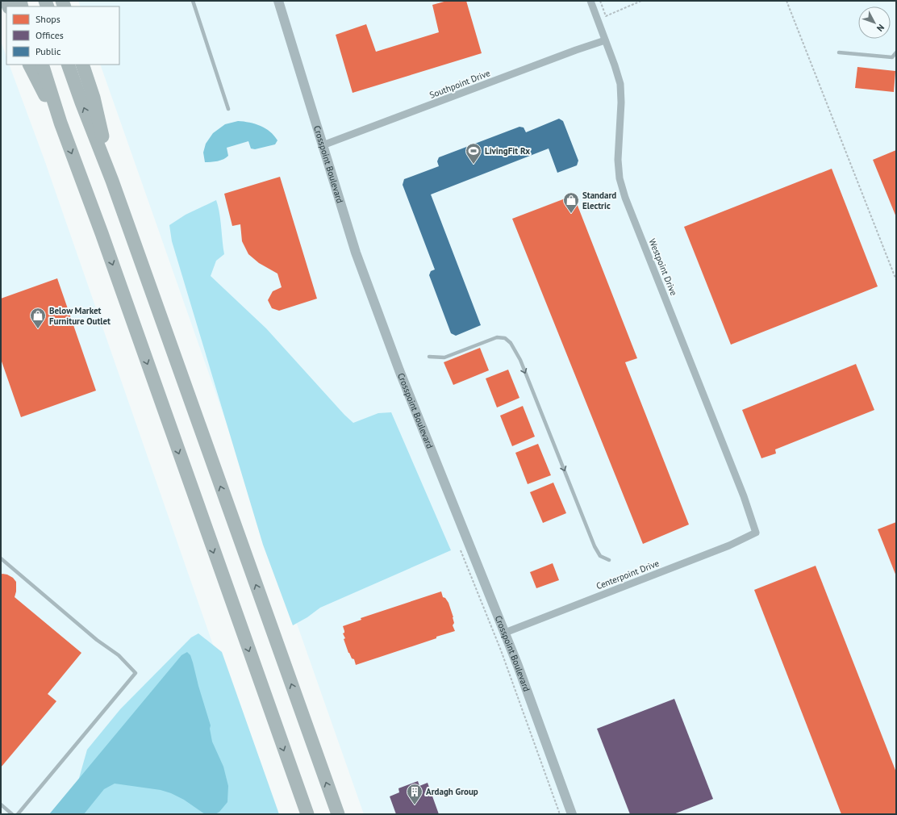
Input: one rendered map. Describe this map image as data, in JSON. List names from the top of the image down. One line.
{"streets":{"street":["Southpoint Drive","Crosspoint Boulevard","Westpoint Drive","Centerpoint Drive"]},"crossings":[["Southpoint Drive","Crosspoint Boulevard"],["Southpoint Drive","Westpoint Drive"],["Crosspoint Boulevard","Centerpoint Drive"],["Westpoint Drive","Centerpoint Drive"]],"places":{"sports":["LivingFit Rx"],"shop":["Standard Electric","Below Market Furniture Outlet"],"building":["Ardagh Group"]},"legend":["Shops","Offices","Public"],"north":"bottom right"}
